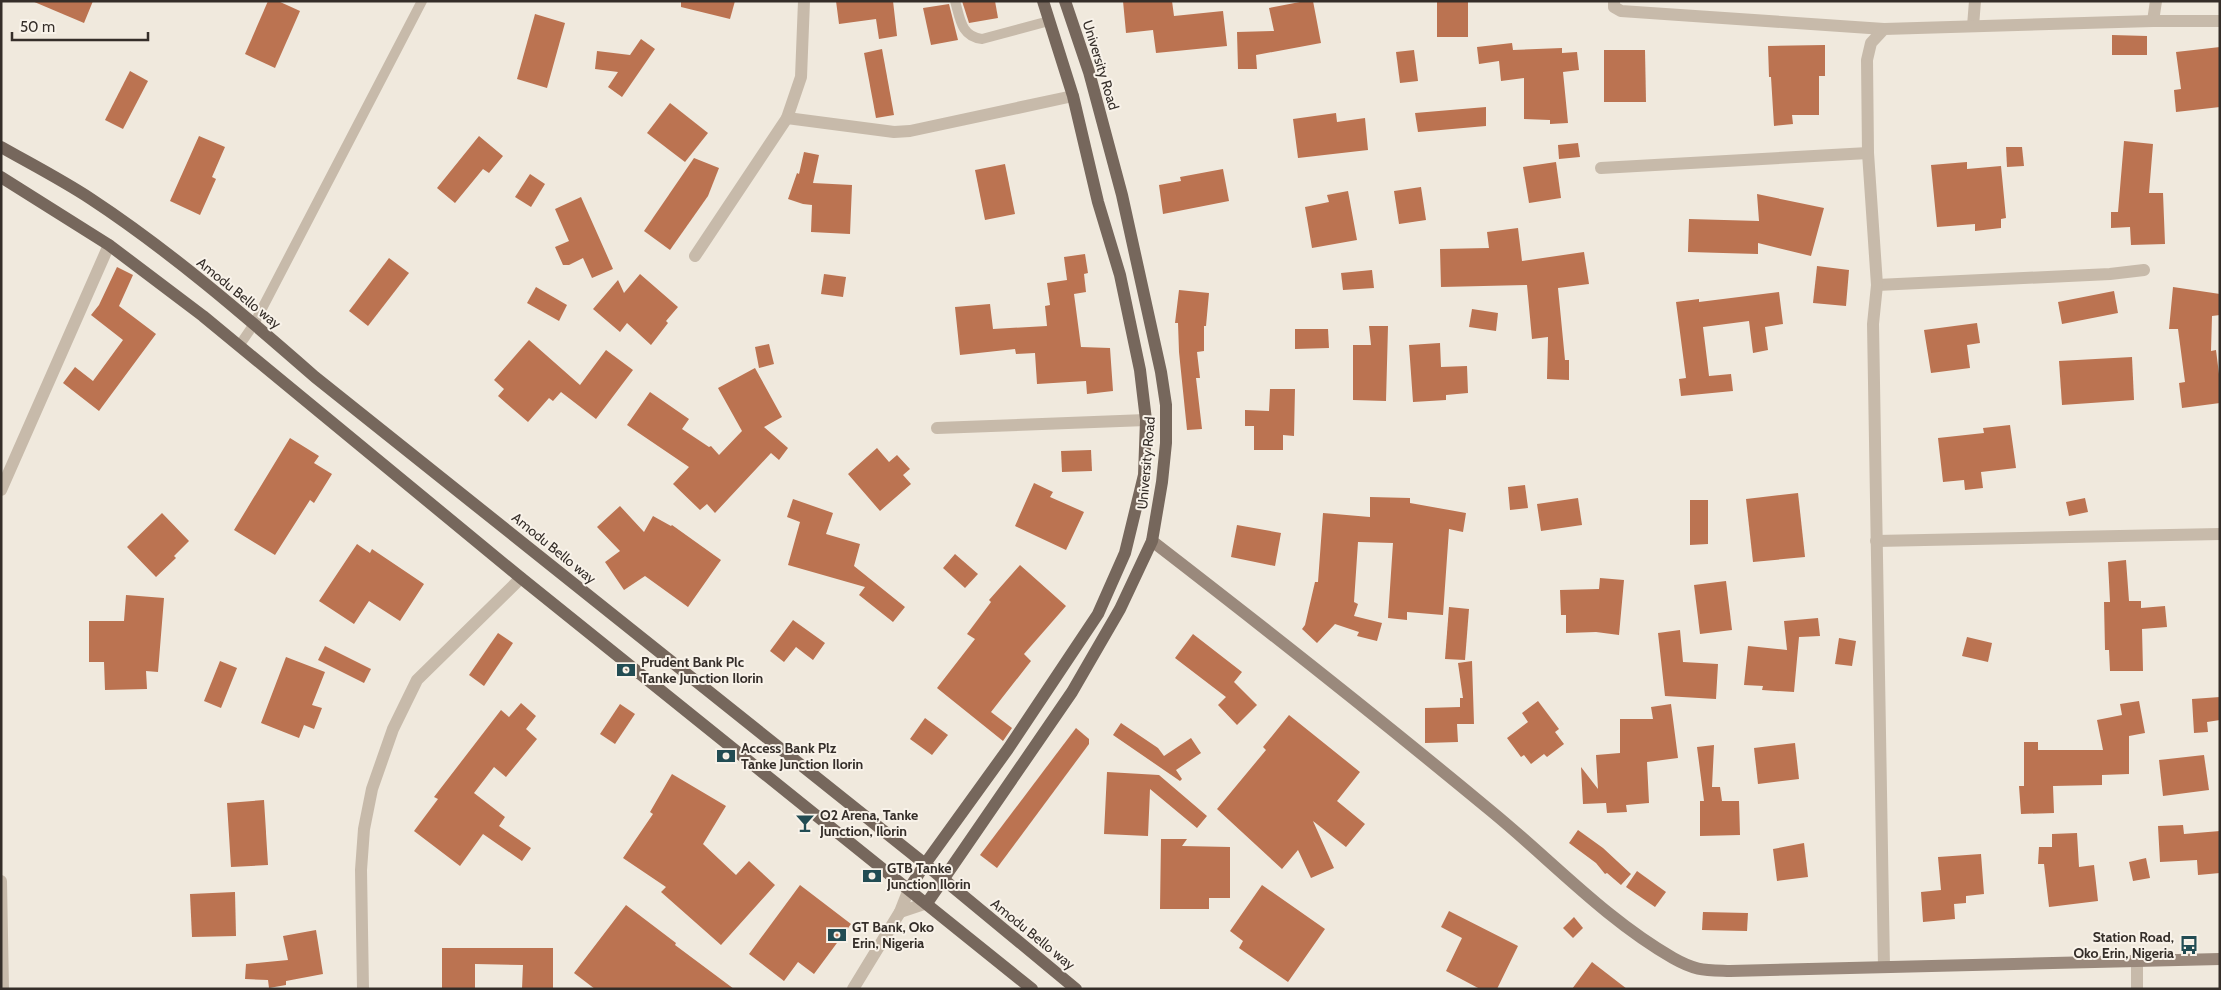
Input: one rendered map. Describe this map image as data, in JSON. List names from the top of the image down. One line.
{"streets":{"main road":["University Road","Amodu Bello way"]},"crossings":[["University Road","Amodu Bello way"]],"places":{"bank":["Prudent Bank Plc Tanke Junction Ilorin","Access Bank Plz Tanke Junction Ilorin","GTB Tanke Junction Ilorin","GT Bank, Oko Erin, Nigeria"],"bar":["O2 Arena, Tanke Junction, Ilorin"],"bus stop":["Station Road, Oko Erin, Nigeria"]},"scale_bar":"50 m"}
